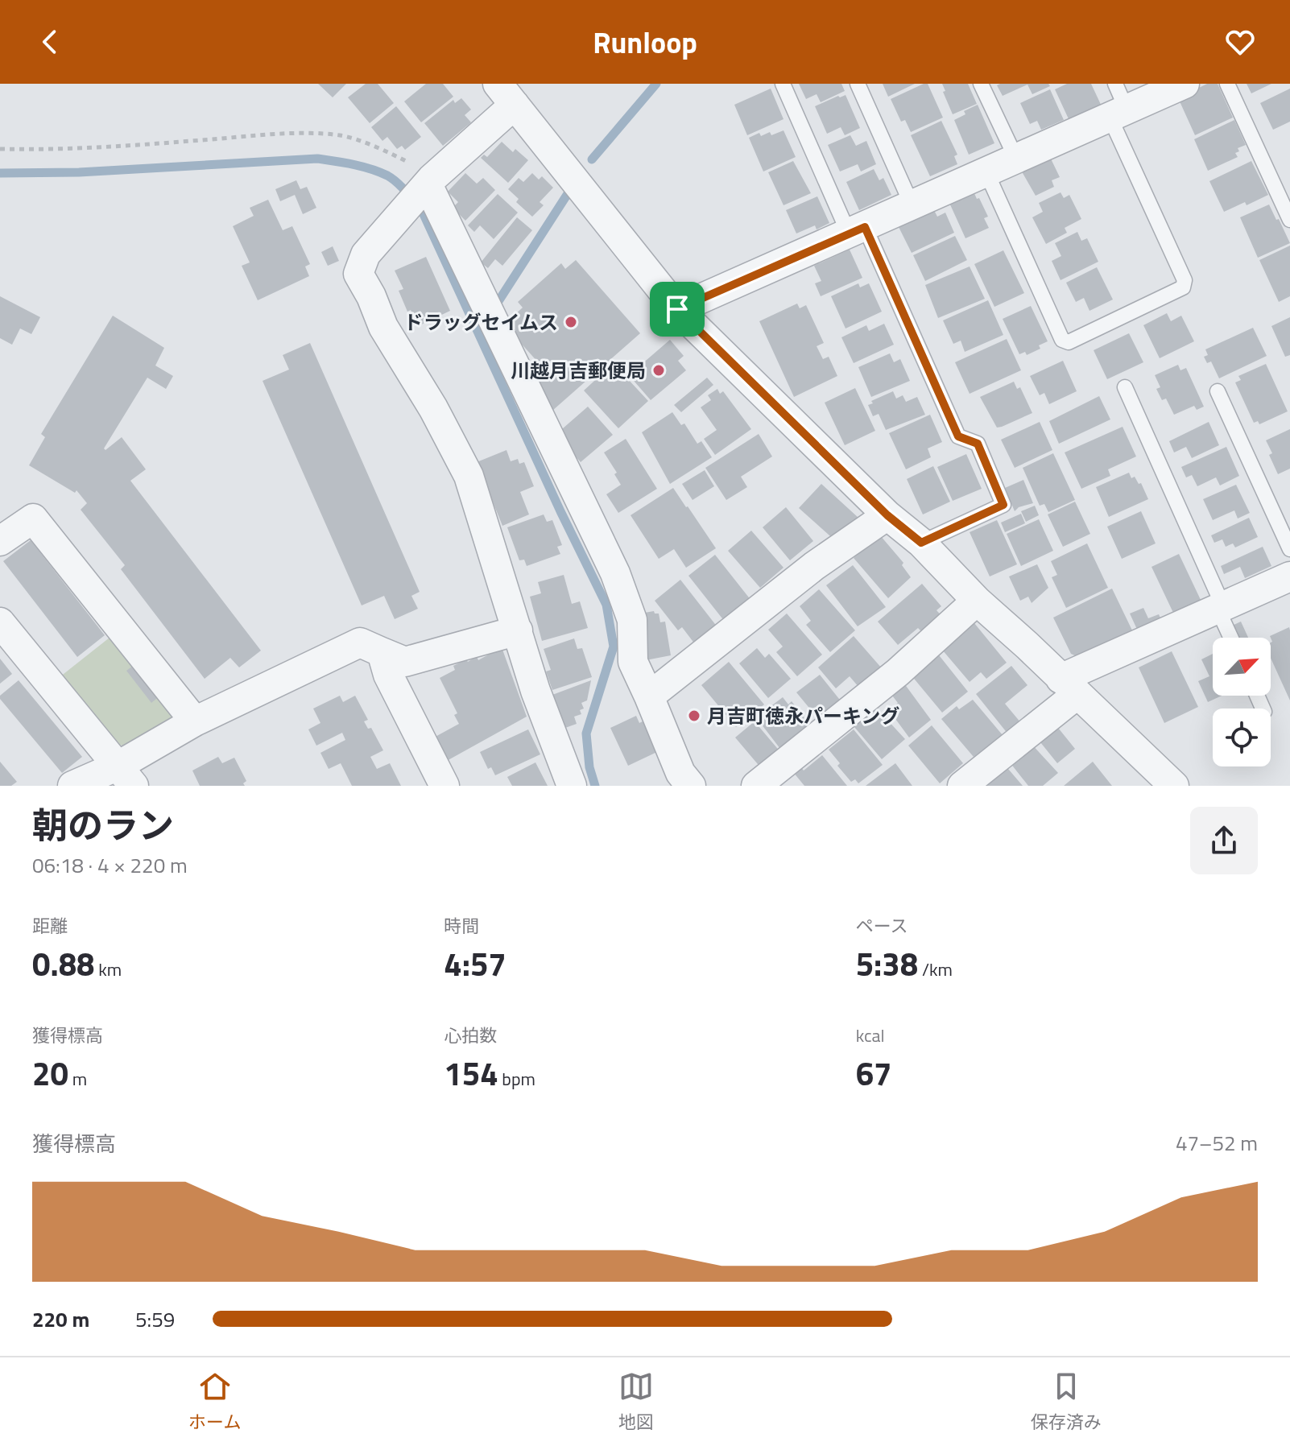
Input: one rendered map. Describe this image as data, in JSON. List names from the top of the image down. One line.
{"places":["ドラッグセイムス","川越月吉郵便局","月吉町徳永パーキング"],"north":"top right","page":{"header":"Runloop","heading":["朝のラン","06:18 · 4 × 220 m"],"stats":[["距離","0.88 km"],["時間","4:57"],["ペース","5:38 /km"],["獲得標高","20 m"],["心拍数","154 bpm"],["kcal","67"]],"chart":["獲得標高","47–52 m"],"list":[{"name":"220 m","note":"5:59"}],"tabs":["ホーム","地図","保存済み"]}}
